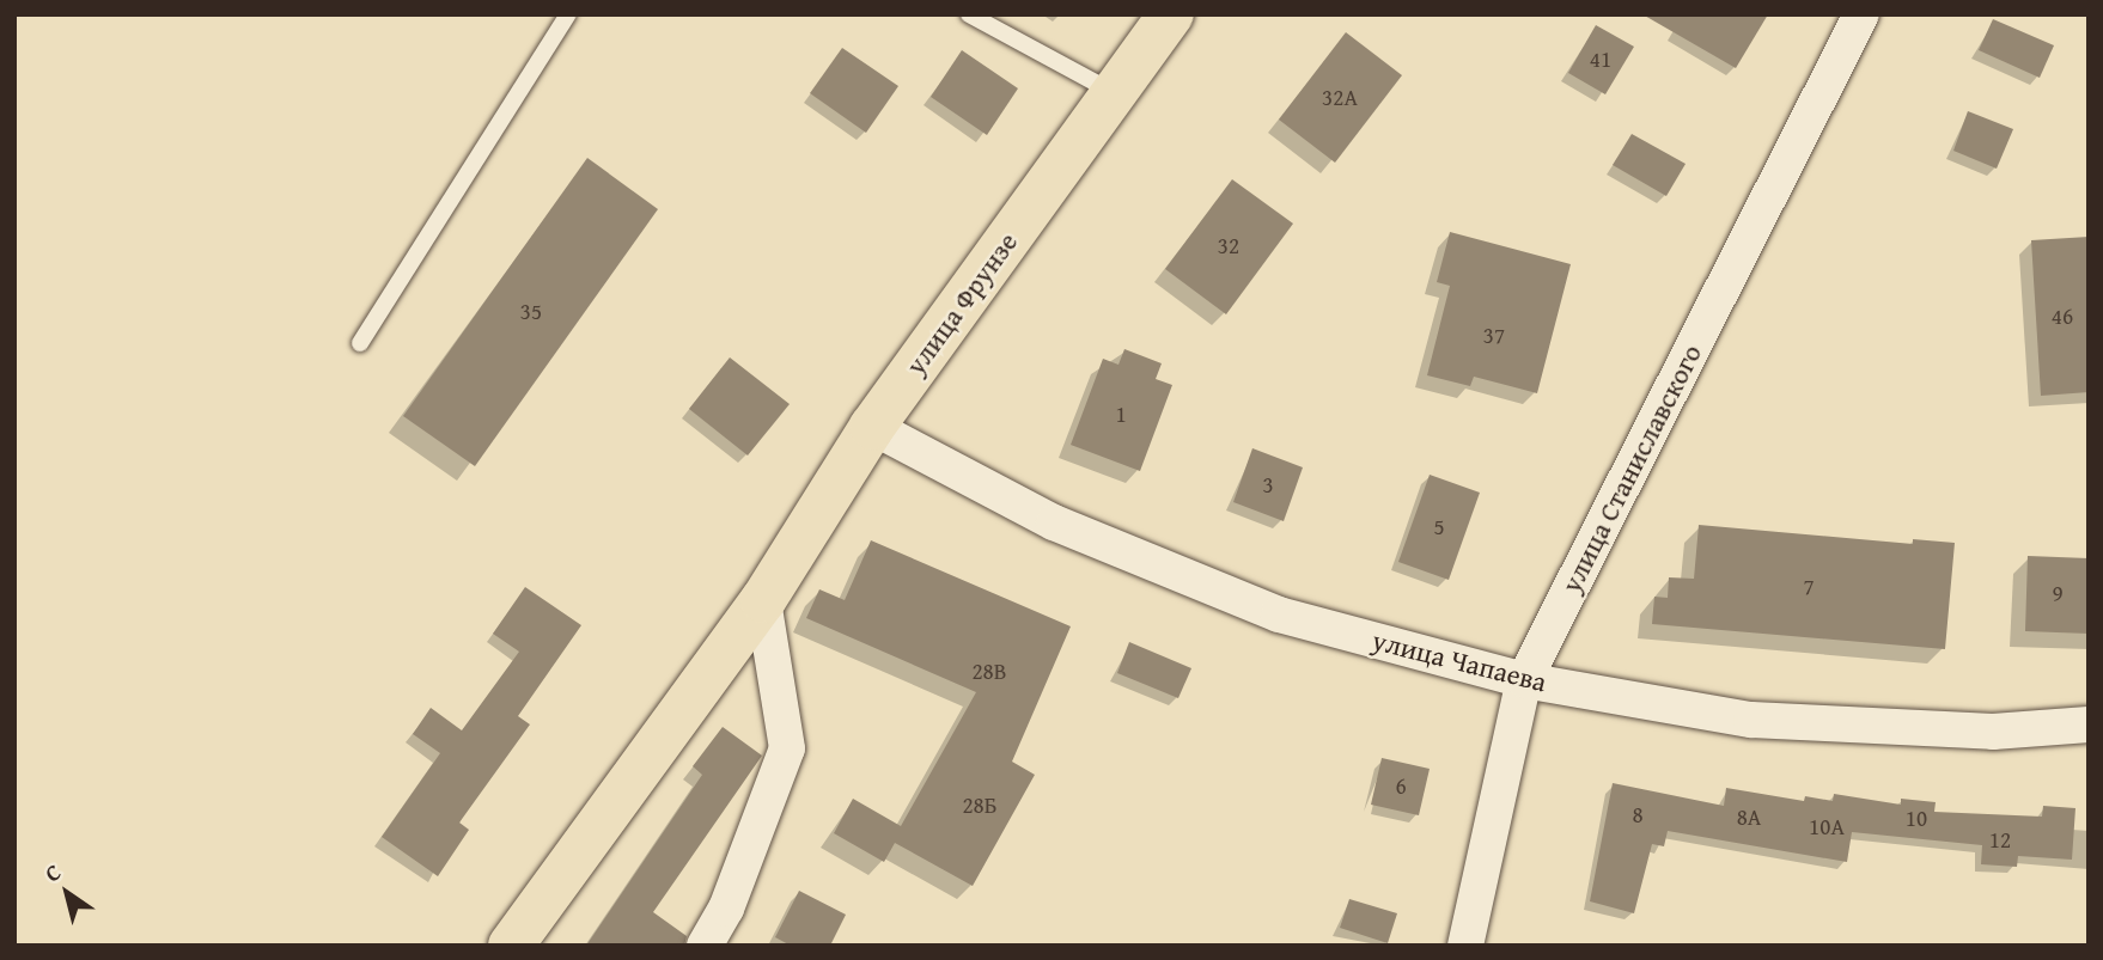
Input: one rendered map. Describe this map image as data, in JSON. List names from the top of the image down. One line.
{"streets":{"main road":["улица Фрунзе"],"street":["улица Станиславского","улица Чапаева"]},"crossings":[["улица Фрунзе","улица Чапаева"],["улица Станиславского","улица Чапаева"]],"house_numbers":["41","32А","32","35","46","37","1","3","5","7","9","28В","6","28Б","8","8А","10","10А","12"],"north":"top left"}
